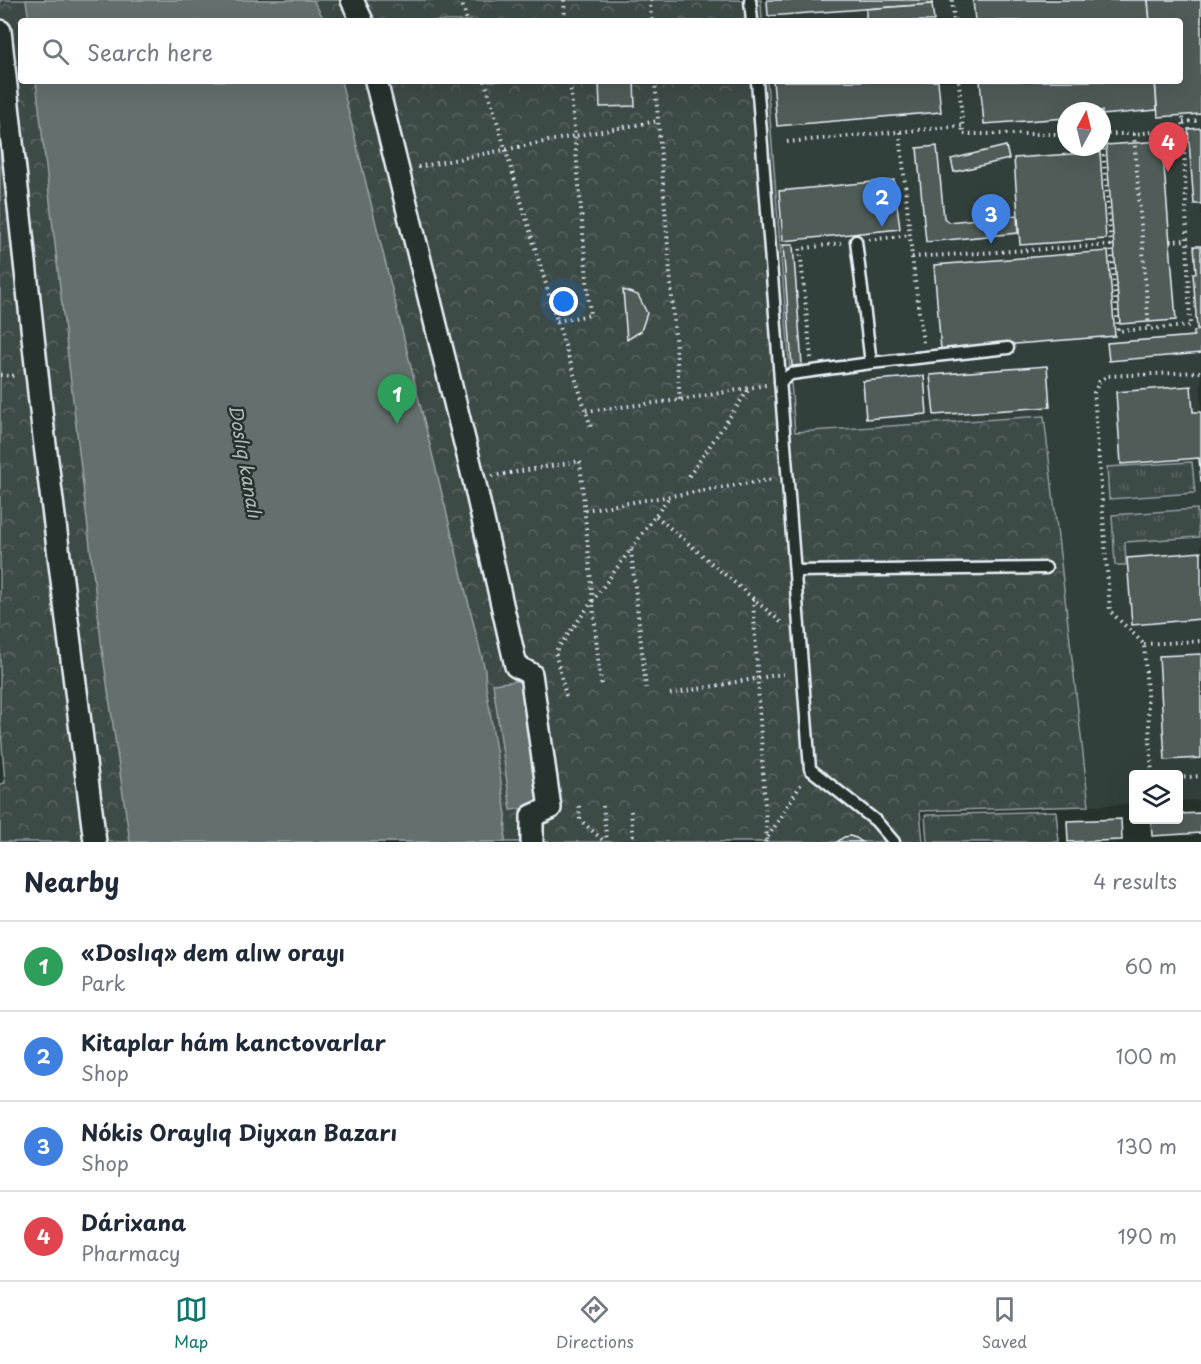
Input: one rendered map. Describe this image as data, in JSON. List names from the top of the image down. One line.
{"water":["Doslıq kanalı"],"north":"top","page":{"search":"Search here","pins":["4","2","3","1"],"heading":["Nearby","4 results"],"list":[{"mark":"1","name":"«Doslıq» dem alıw orayı","note":"Park","value":"60 m"},{"mark":"2","name":"Kitaplar hám kanctovarlar","note":"Shop","value":"100 m"},{"mark":"3","name":"Nókis Oraylıq Diyxan Bazarı","note":"Shop","value":"130 m"},{"mark":"4","name":"Dárixana","note":"Pharmacy","value":"190 m"}],"nav":["Map","Directions","Saved"]}}
